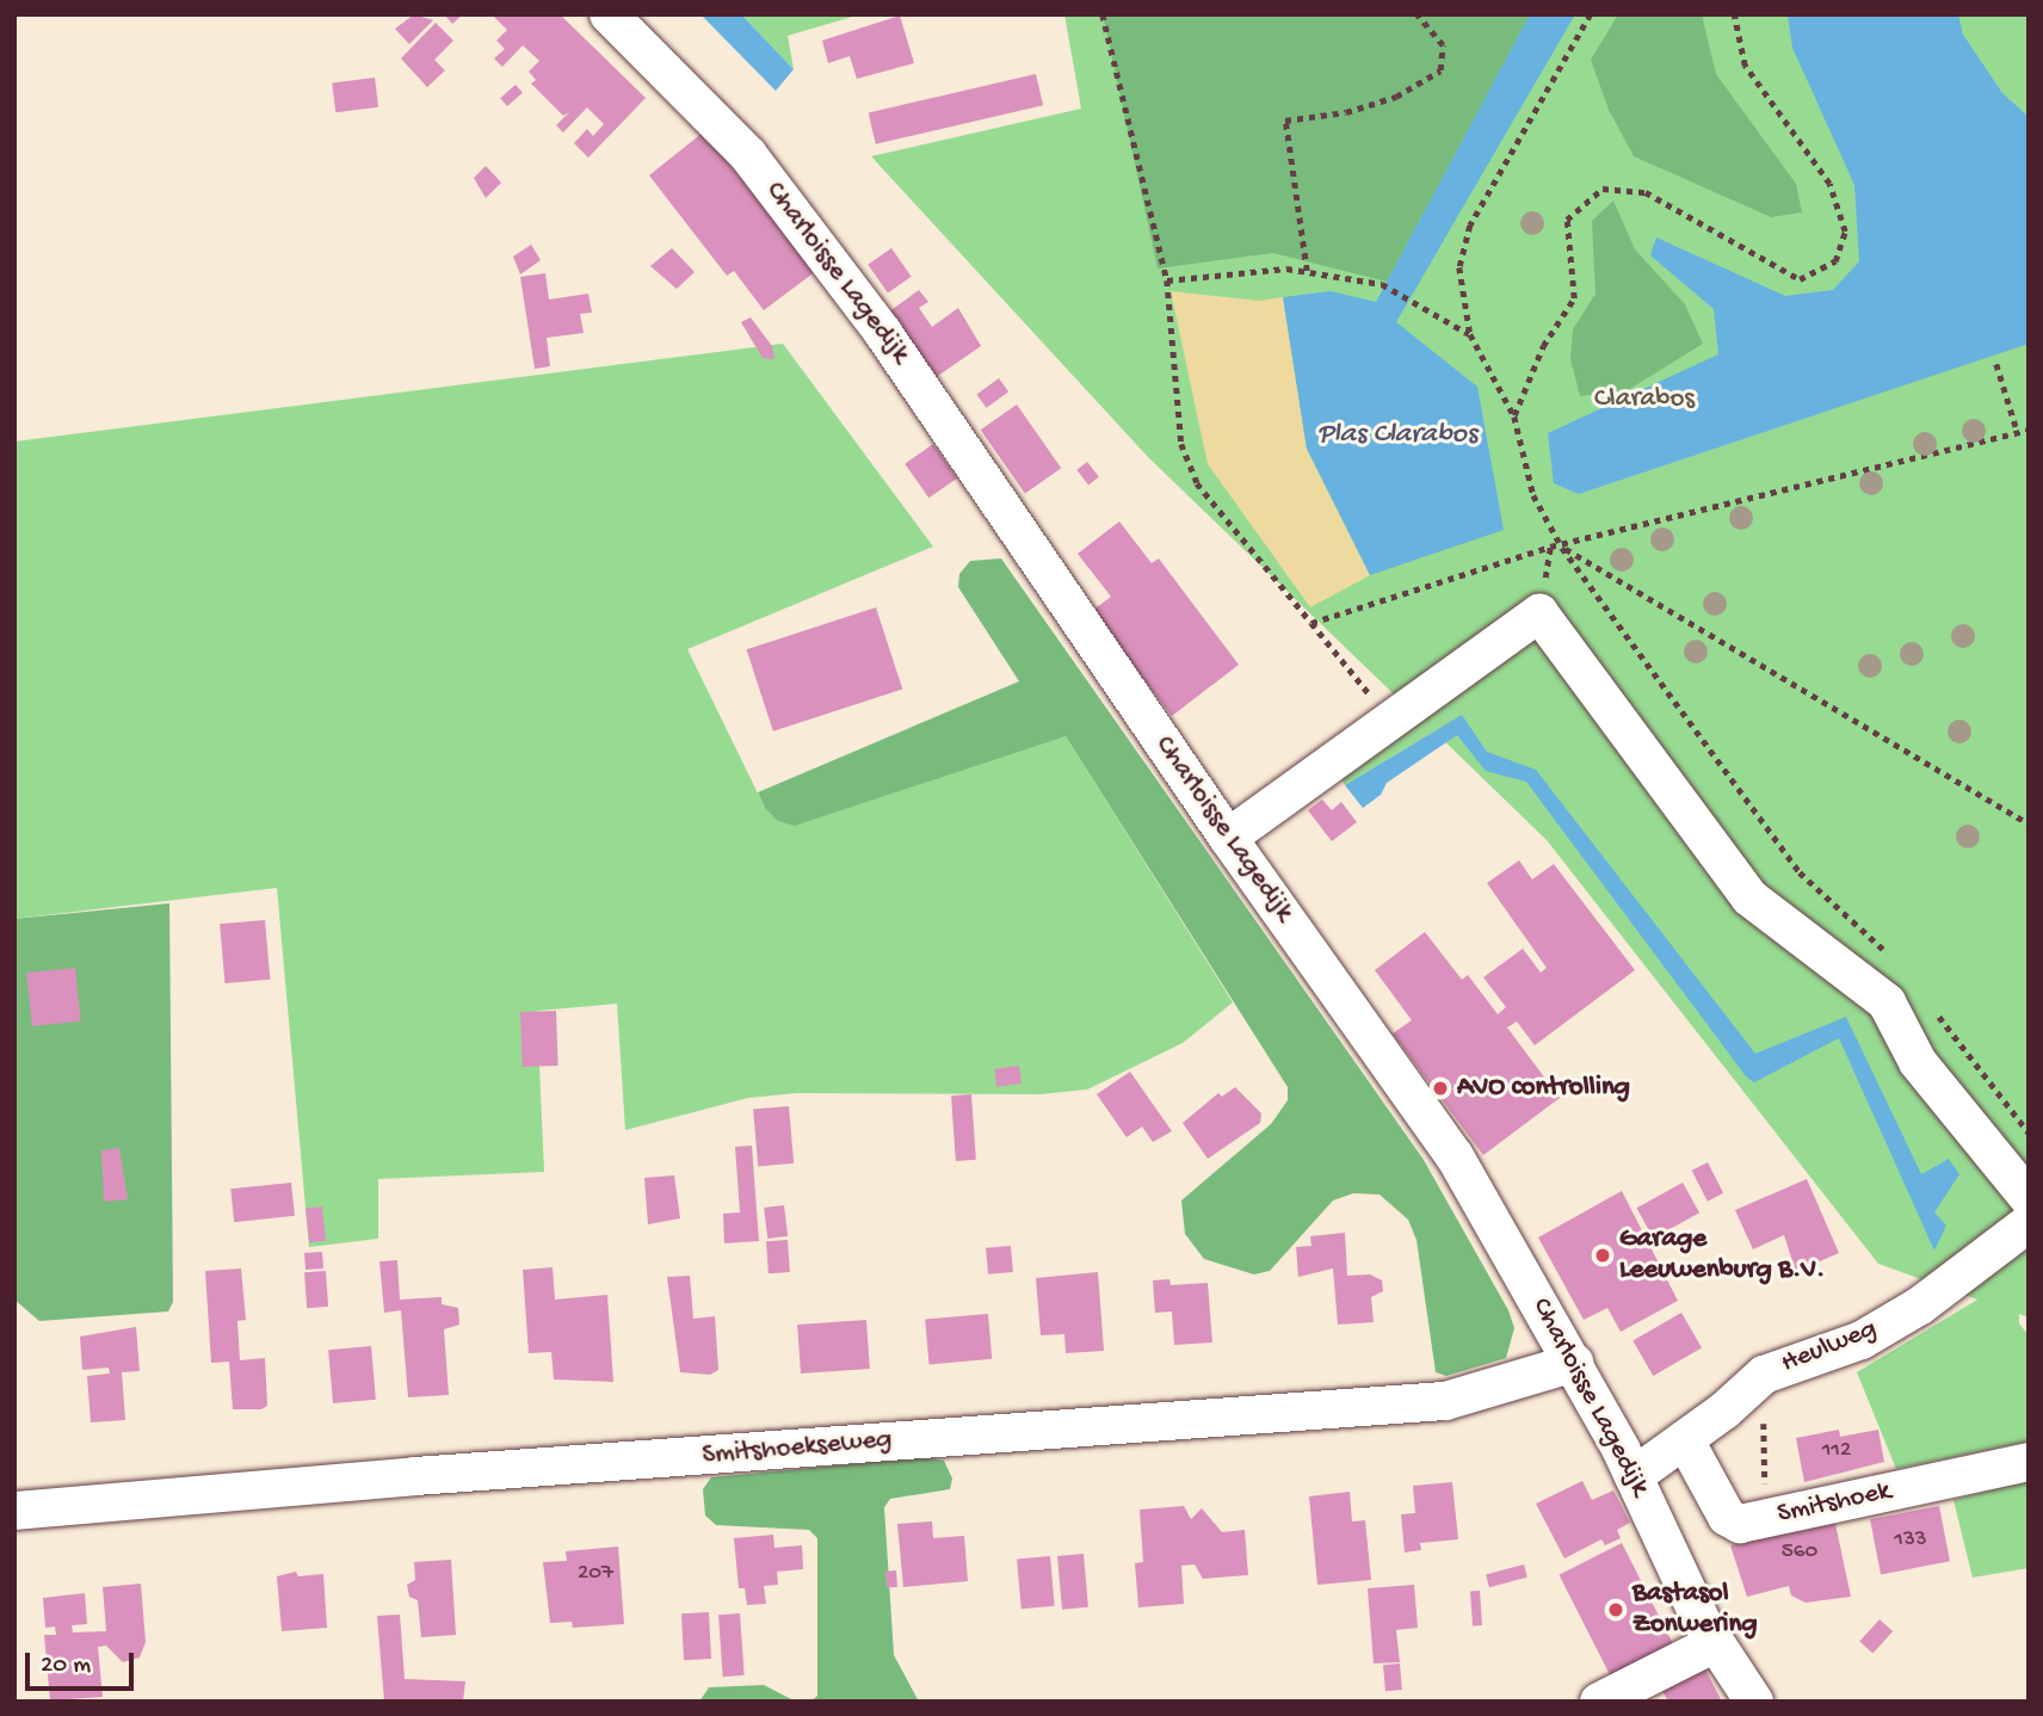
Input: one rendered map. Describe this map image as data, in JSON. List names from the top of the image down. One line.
{"streets":{"street":["Charloisse Lagedijk","Heulweg","Smitshoekseweg","Smitshoek"]},"crossings":[["Charloisse Lagedijk","Heulweg"],["Charloisse Lagedijk","Smitshoekseweg"],["Heulweg","Smitshoek"]],"water":["Plas Clarabos"],"parks":["Clarabos"],"places":["AVO controlling","Garage Leeuwenburg B.V.","Bastasol Zonwering"],"house_numbers":["112","133","560","207"],"scale_bar":"20 m"}
